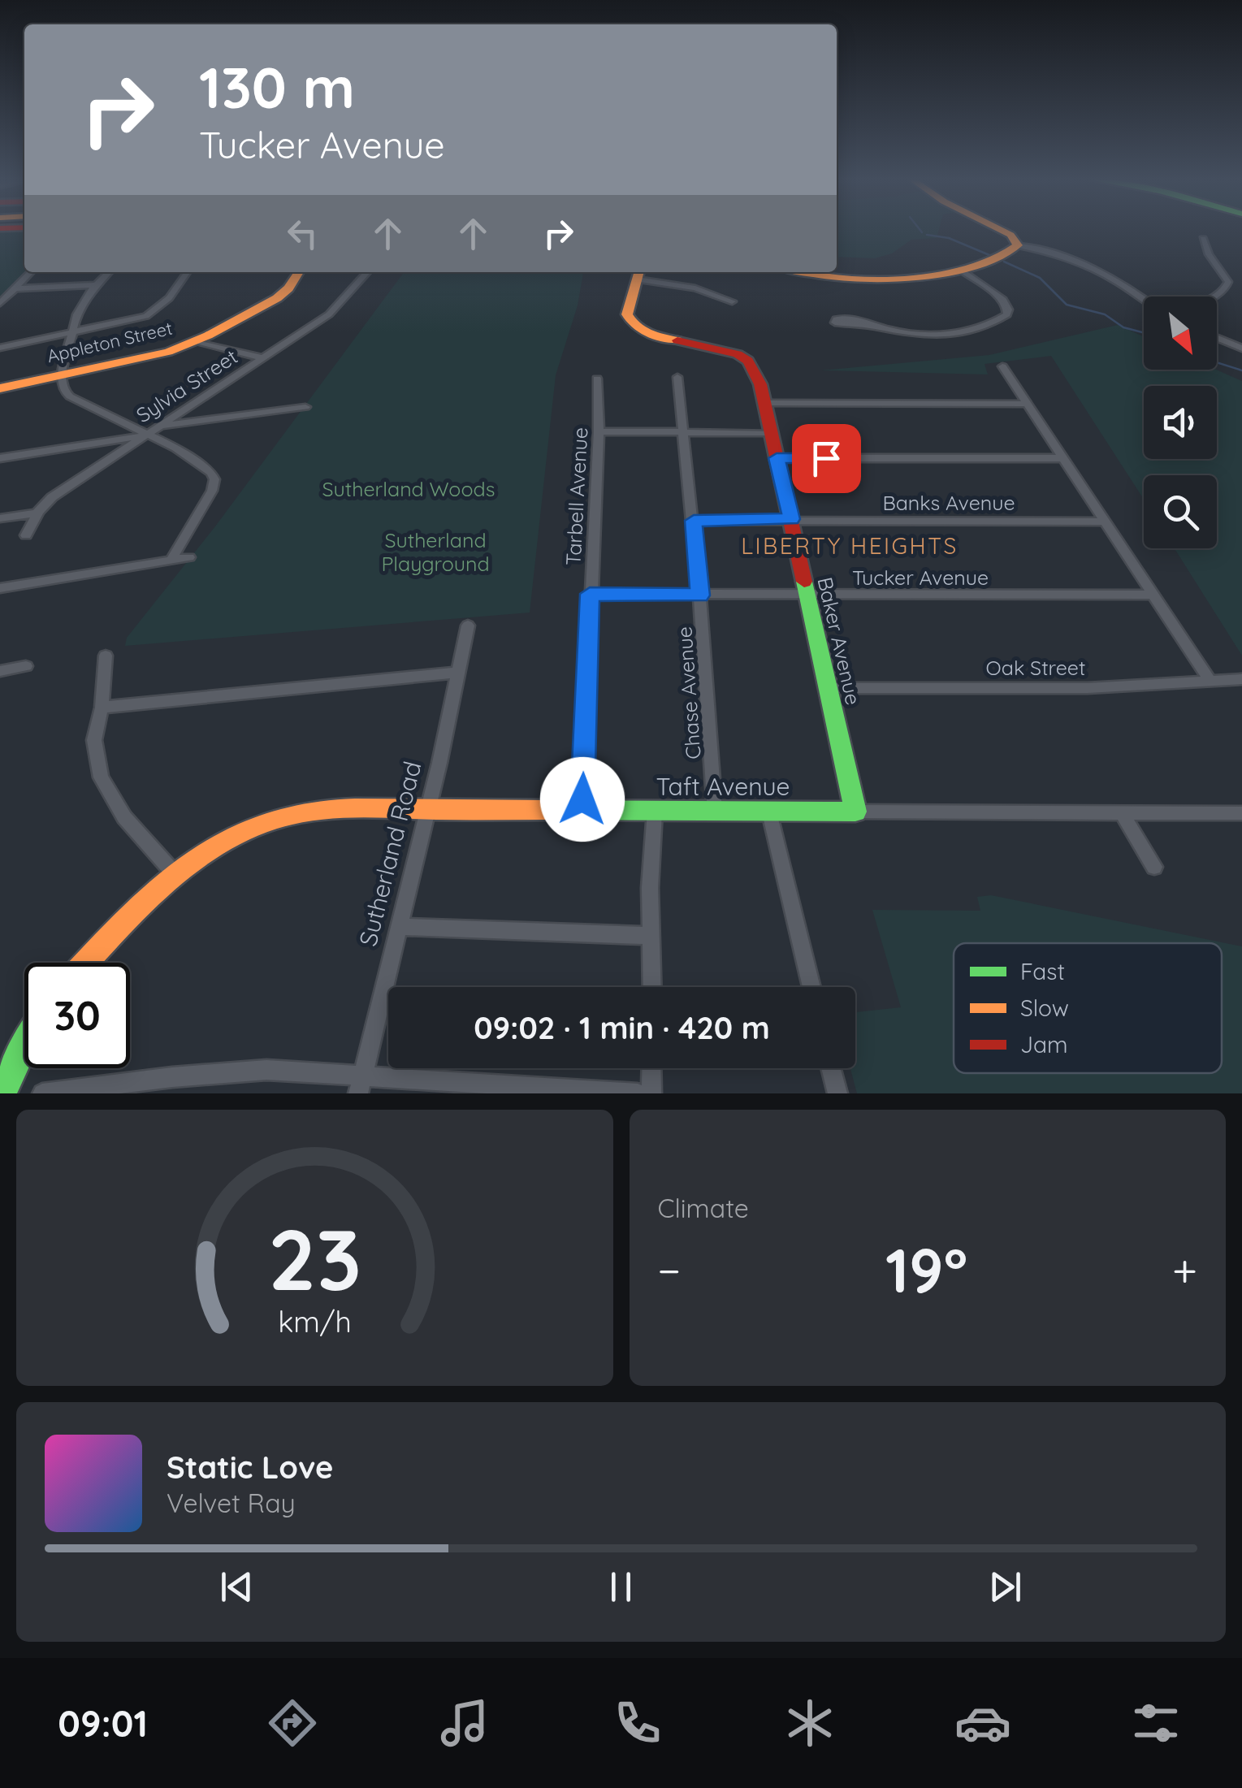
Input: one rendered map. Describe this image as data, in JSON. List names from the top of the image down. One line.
{"streets":{"main road":["Appleton Street","Baker Avenue","Taft Avenue"],"street":["Sylvia Street","Tarbell Avenue","Banks Avenue","Tucker Avenue","Oak Street","Chase Avenue","Sutherland Road"]},"crossings":[["Tarbell Avenue","Tucker Avenue"],["Tarbell Avenue","Taft Avenue"],["Banks Avenue","Baker Avenue"],["Banks Avenue","Chase Avenue"],["Tucker Avenue","Baker Avenue"],["Tucker Avenue","Chase Avenue"],["Baker Avenue","Oak Street"],["Baker Avenue","Taft Avenue"],["Chase Avenue","Taft Avenue"],["Taft Avenue","Sutherland Road"]],"districts":["LIBERTY HEIGHTS"],"parks":["Sutherland Woods","Sutherland Playground"],"legend":["Fast","Slow","Jam"],"north":"bottom right","page":{"turn":["130 m","Tucker Avenue"],"limit":"30","trip":"09:02 · 1 min · 420 m","tile":"Climate","heat":["−","19°","+"],"song":["Static Love","Velvet Ray"],"tabs":"09:01","gauge":["23","km/h"]}}
